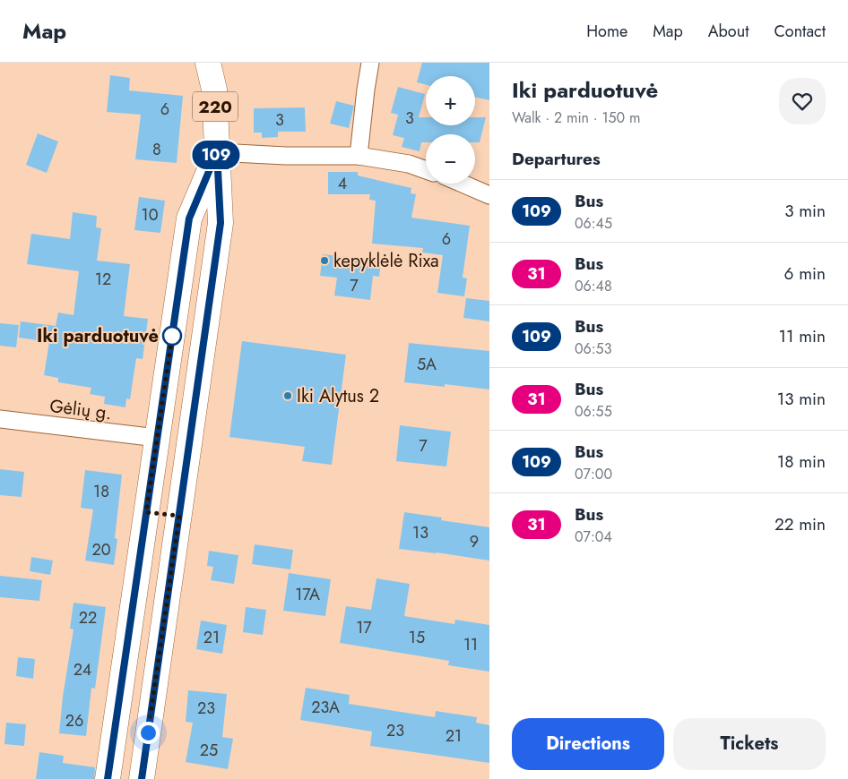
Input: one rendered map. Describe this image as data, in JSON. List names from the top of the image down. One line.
{"streets":{"main road":["220"],"street":["Gėlių g."]},"crossings":[["220","Gėlių g."]],"places":["kepyklėlė Rixa","Iki parduotuvė","Iki Alytus 2"],"lines":["bus line 109"],"house_numbers":["6","3","3","8","4","10","6","12","7","5A","7","18","13","9","20","17A","22","17","21","15","11","24","23A","23","26","23","21","25"],"page":{"header":"Map","nav":["Home","Map","About","Contact"],"on_map":"109","heading":[["Iki parduotuvė","Walk · 2 min · 150 m"],"Departures"],"map_buttons":["+","−"],"list":[{"mark":"109","name":"Bus","note":"06:45","value":"3 min"},{"mark":"31","name":"Bus","note":"06:48","value":"6 min"},{"mark":"109","name":"Bus","note":"06:53","value":"11 min"},{"mark":"31","name":"Bus","note":"06:55","value":"13 min"},{"mark":"109","name":"Bus","note":"07:00","value":"18 min"},{"mark":"31","name":"Bus","note":"07:04","value":"22 min"}],"buttons":["Directions","Tickets"]}}
